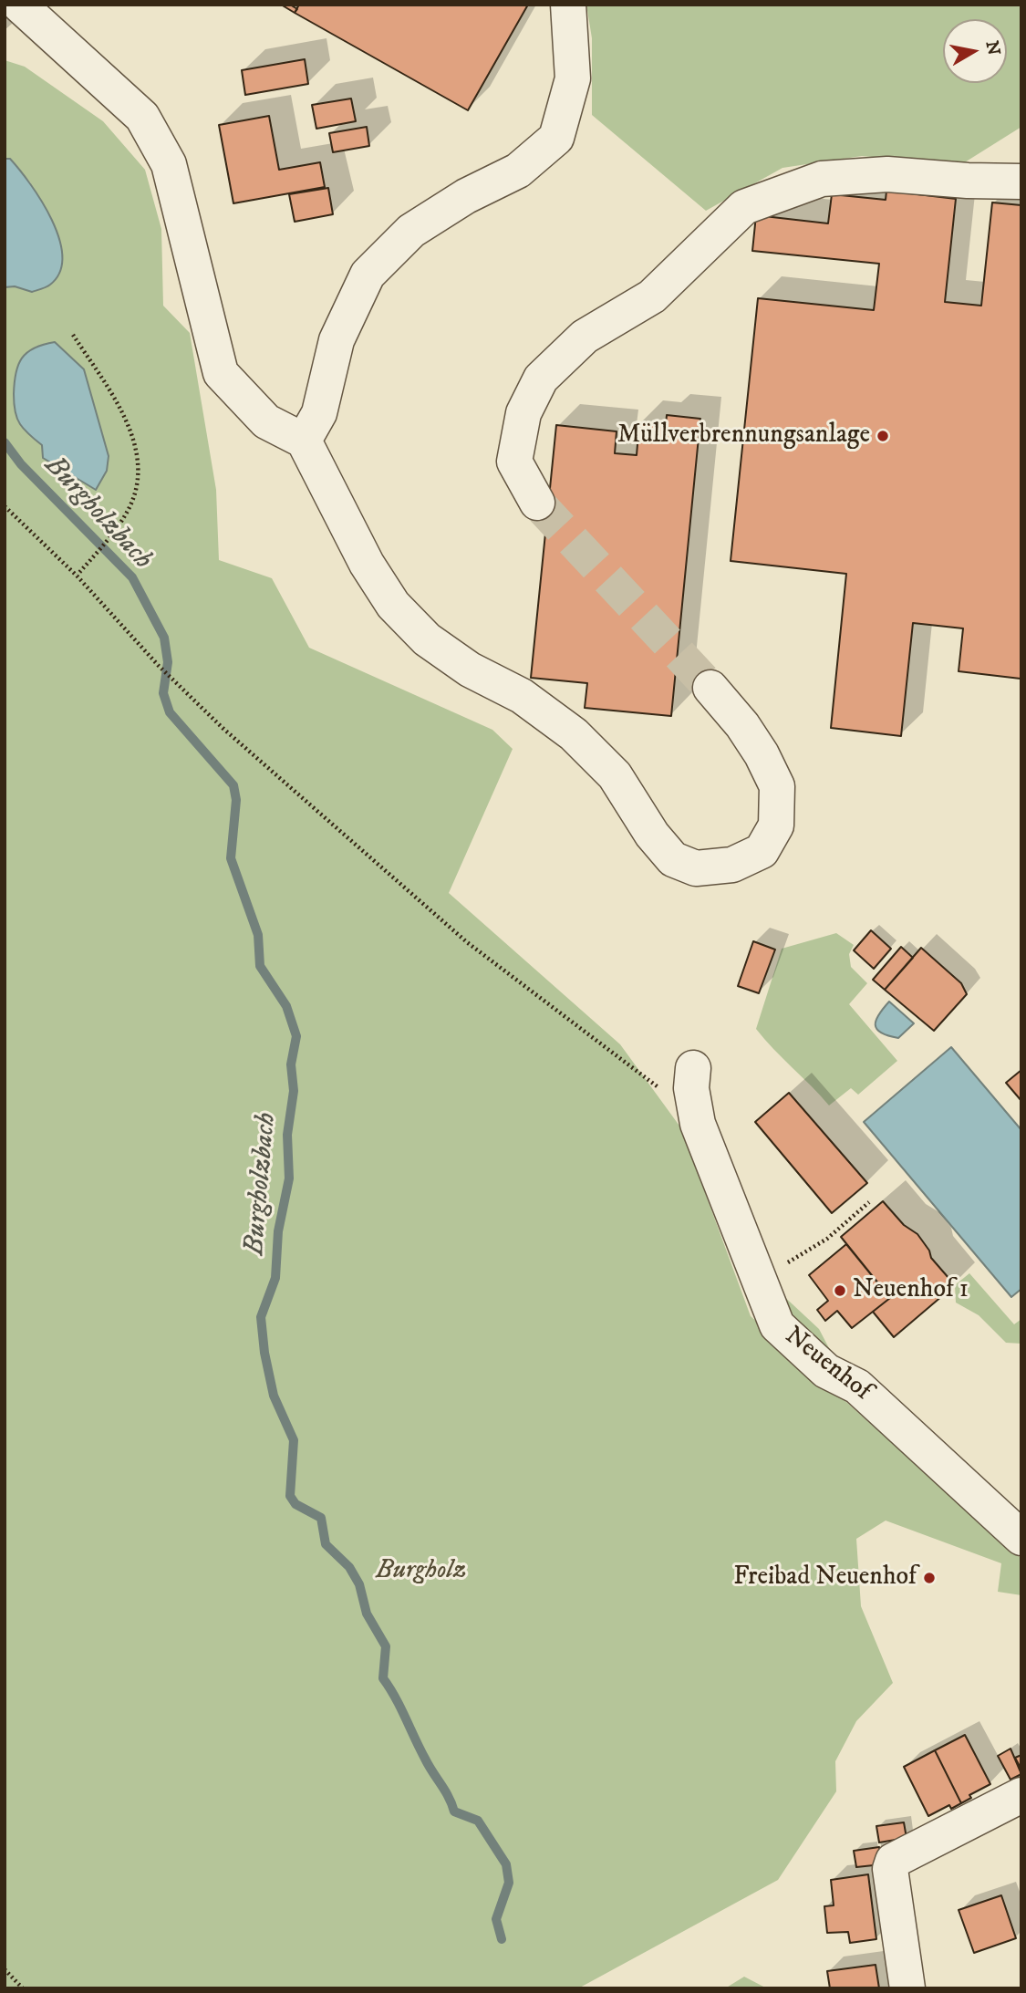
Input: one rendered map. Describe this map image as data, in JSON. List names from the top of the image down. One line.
{"streets":{"lane":["Neuenhof"]},"water":["Burgholzbach"],"parks":["Burgholz"],"places":["Müllverbrennungsanlage","Neuenhof 1","Freibad Neuenhof"],"north":"right"}
